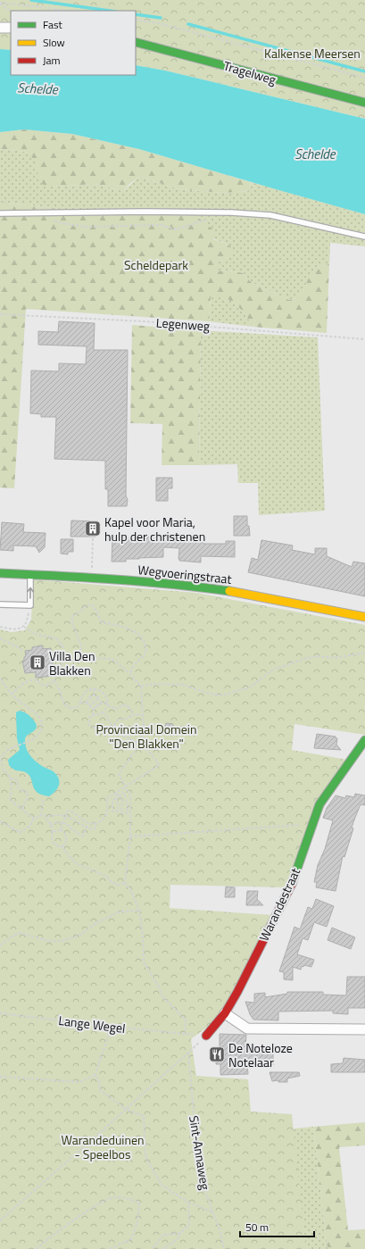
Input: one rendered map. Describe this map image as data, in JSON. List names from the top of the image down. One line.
{"streets":{"street":["Tragelweg","Wegvoeringstraat","Warandestraat"],"path":["Legenweg","Lange Wegel","Sint-Annaweg"]},"water":["Schelde"],"parks":["Kalkense Meersen","Scheldepark","Provinciaal Domein \"Den Blakken\"","Warandeduinen - Speelbos"],"places":{"building":["Kapel voor Maria, hulp der christenen","Villa Den Blakken"],"restaurant":["De Noteloze Notelaar"]},"legend":["Fast","Slow","Jam"],"scale_bar":"50 m"}
